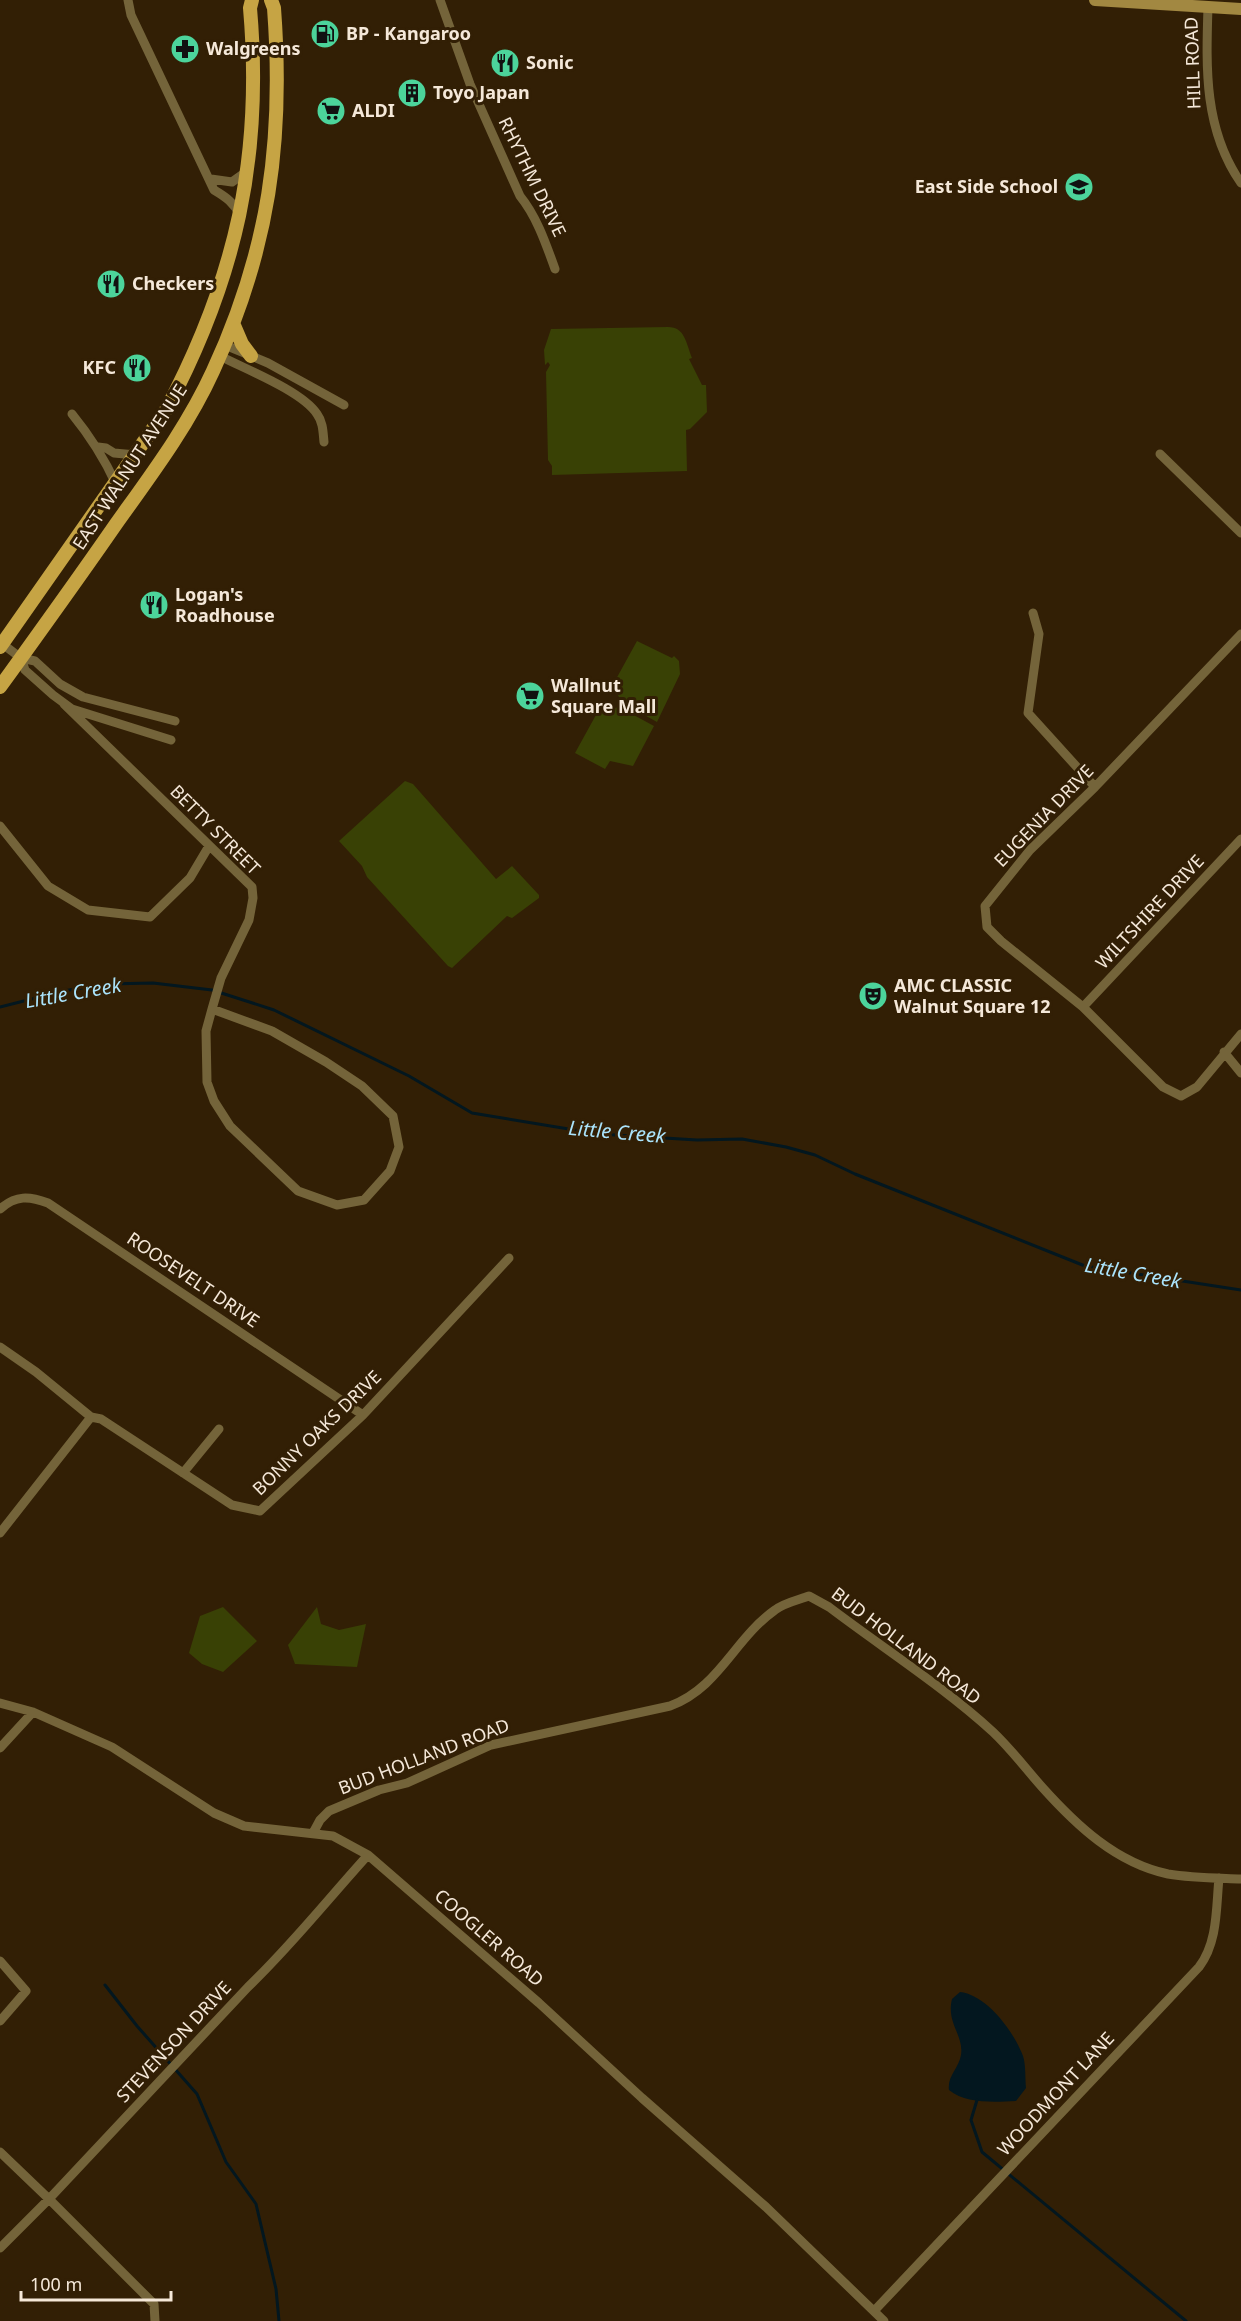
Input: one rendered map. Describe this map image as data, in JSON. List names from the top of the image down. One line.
{"streets":{"main road":["EAST WALNUT AVENUE"],"street":["HILL ROAD","RHYTHM DRIVE","EUGENIA DRIVE","BETTY STREET","WILTSHIRE DRIVE","ROOSEVELT DRIVE","BONNY OAKS DRIVE","BUD HOLLAND ROAD","COOGLER ROAD","STEVENSON DRIVE","WOODMONT LANE"]},"crossings":[["EAST WALNUT AVENUE","BETTY STREET"],["EUGENIA DRIVE","WILTSHIRE DRIVE"],["ROOSEVELT DRIVE","BONNY OAKS DRIVE"],["BUD HOLLAND ROAD","COOGLER ROAD"],["BUD HOLLAND ROAD","WOODMONT LANE"],["COOGLER ROAD","STEVENSON DRIVE"],["COOGLER ROAD","WOODMONT LANE"]],"water":["Little Creek"],"places":{"fuel station":["BP - Kangaroo"],"pharmacy":["Walgreens"],"restaurant":["Sonic","Checkers","KFC","Logan's Roadhouse"],"building":["Toyo Japan"],"supermarket":["ALDI","Wallnut Square Mall"],"school or university":["East Side School"],"theatre":["AMC CLASSIC Walnut Square 12"]},"scale_bar":"100 m"}
